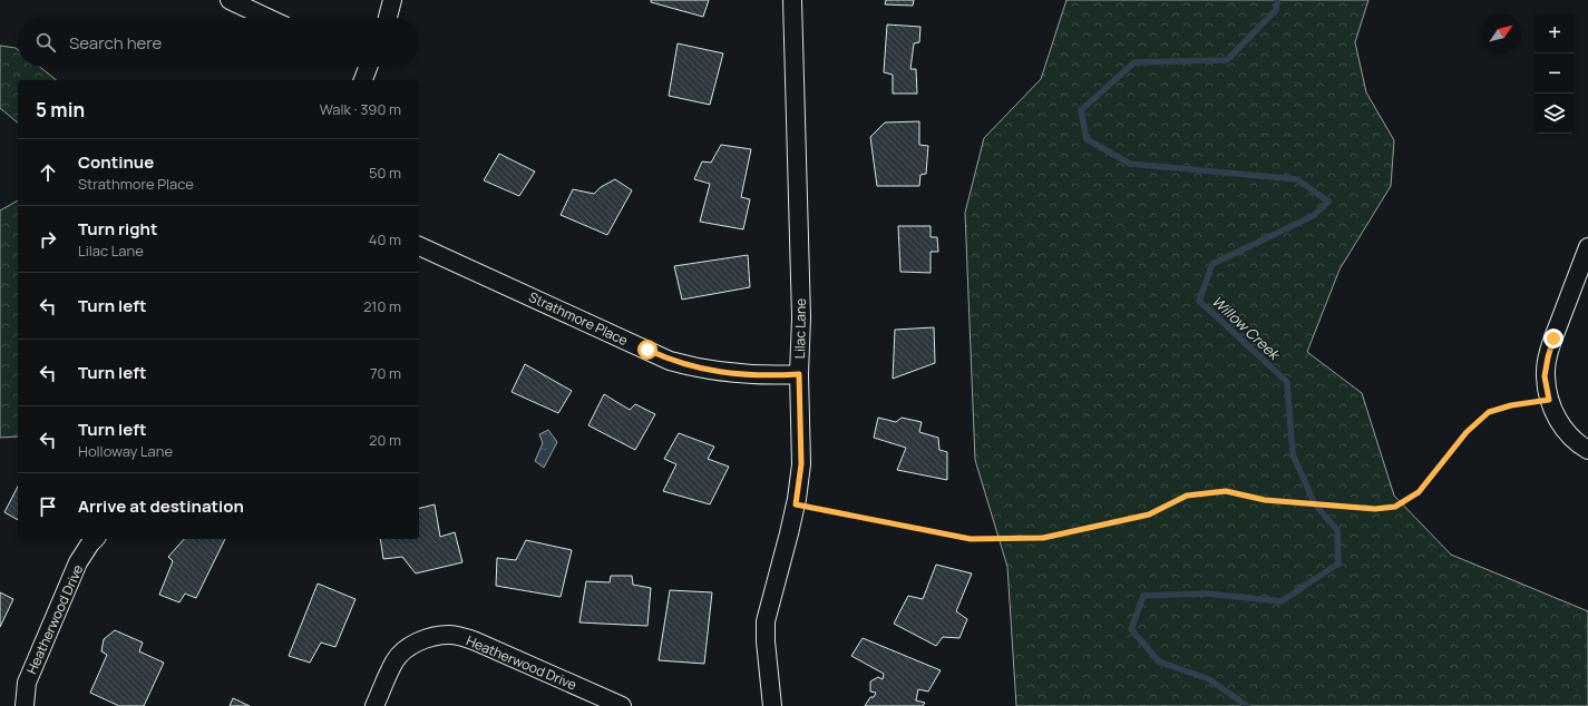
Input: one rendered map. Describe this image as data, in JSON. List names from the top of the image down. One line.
{"streets":{"street":["Strathmore Place","Lilac Lane","Heatherwood Drive"]},"crossings":[["Strathmore Place","Lilac Lane"]],"water":["Willow Creek"],"north":"top right","page":{"map_buttons":["+","−"],"search":"Search here","heading":["5 min","Walk · 390 m"],"list":[["Continue","Strathmore Place","50 m"],["Turn right","Lilac Lane","40 m"],["Turn left","210 m"],["Turn left","70 m"],["Turn left","Holloway Lane","20 m"],"Arrive at destination"]}}
